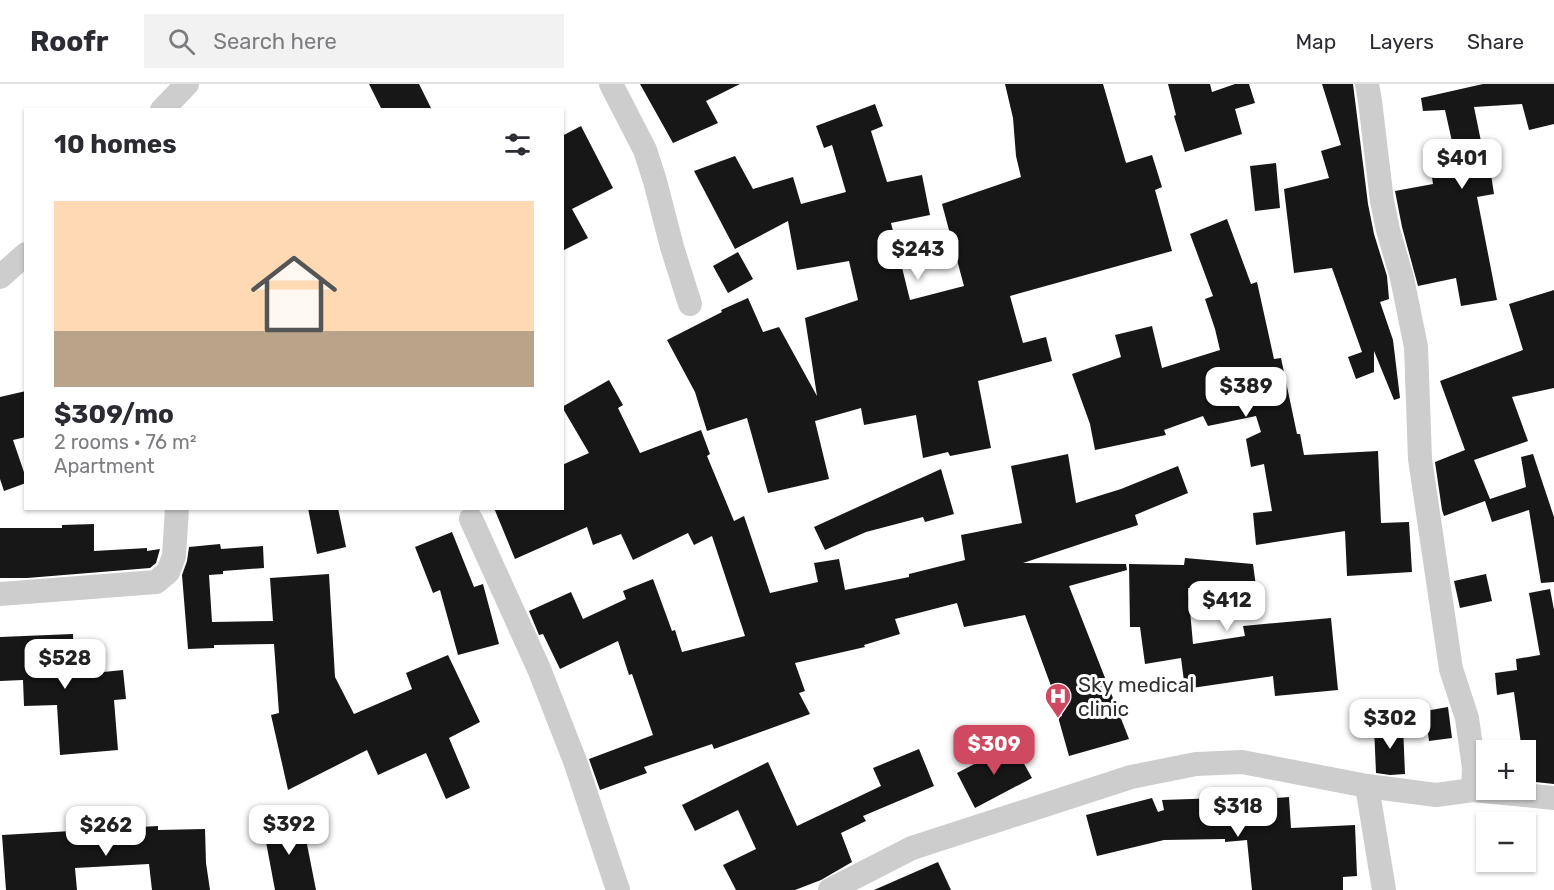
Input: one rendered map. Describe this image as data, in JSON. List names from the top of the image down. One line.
{"places":{"hospital":["Sky medical clinic"]},"page":{"header":"Roofr","search":"Search here","nav":["Map","Layers","Share"],"heading":"10 homes","price":["$401","$243","$389","$412","$528","$302","$309","$318","$392","$262"],"list":[{"name":"$309/mo","note":"2 rooms · 76 m² · Apartment"}],"map_buttons":["+","−"]}}
